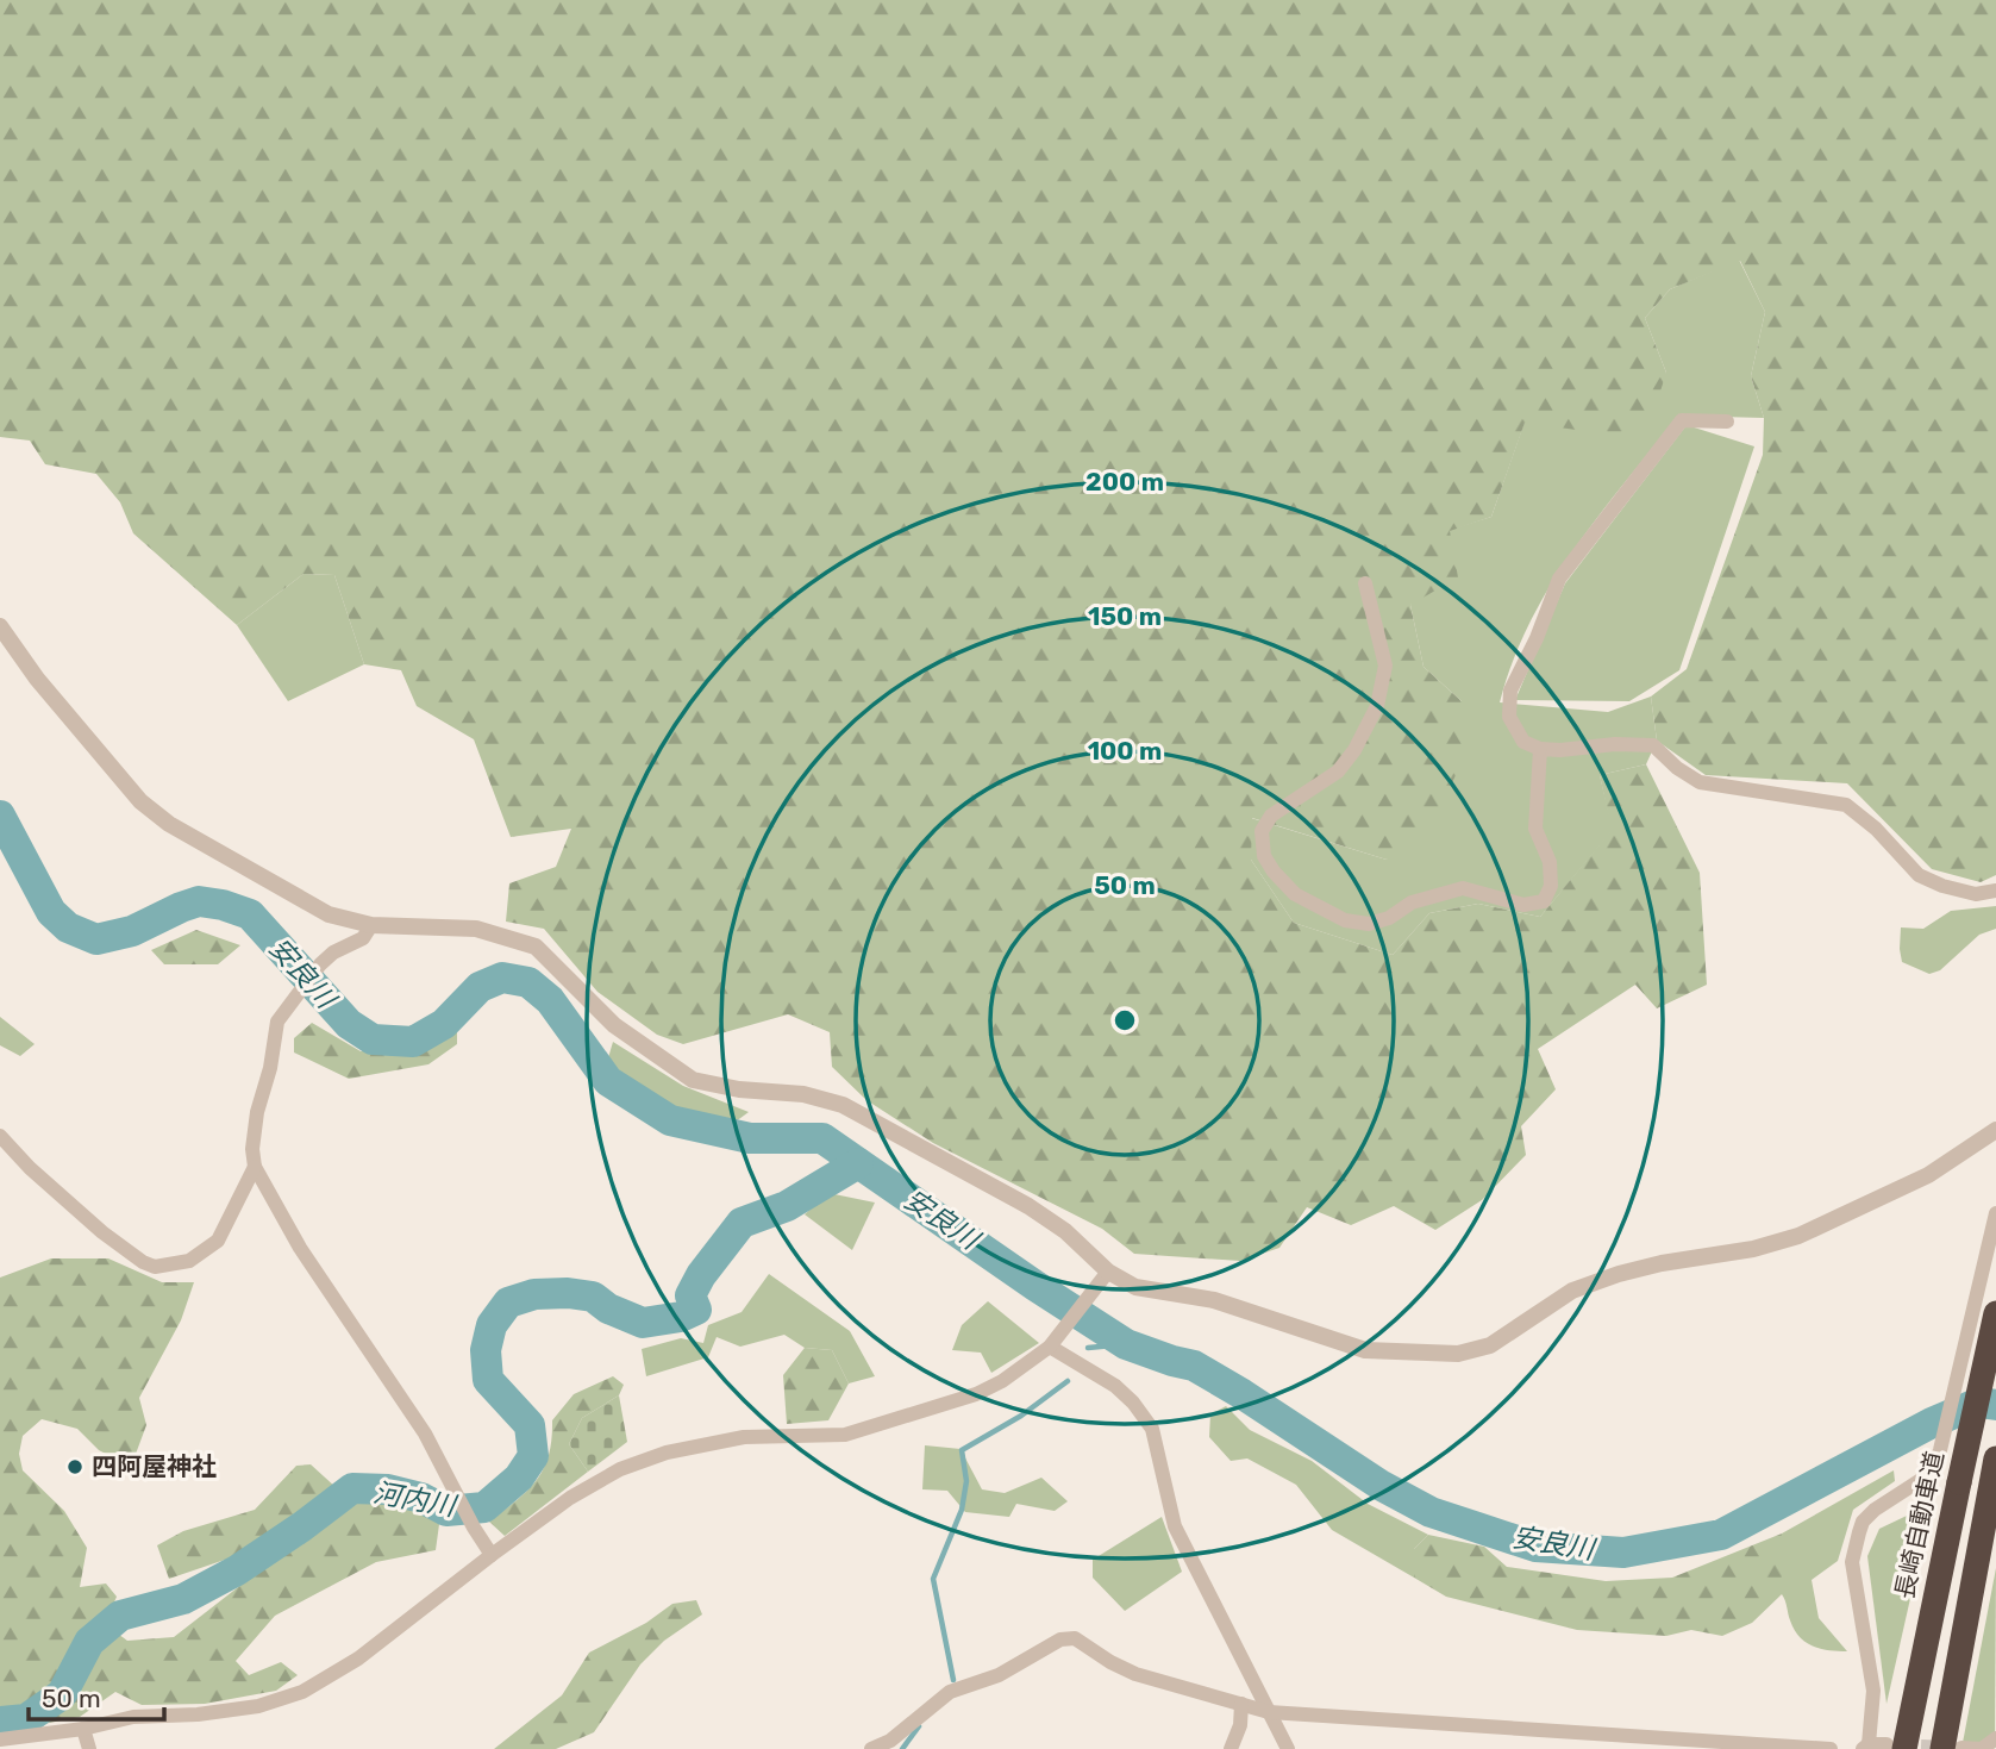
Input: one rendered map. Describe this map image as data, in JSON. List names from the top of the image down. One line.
{"streets":{"highway":["長崎自動車道"]},"water":["安良川","河内川"],"places":["四阿屋神社"],"scale_bar":"50 m","rings":["200 m","150 m","100 m","50 m"]}
